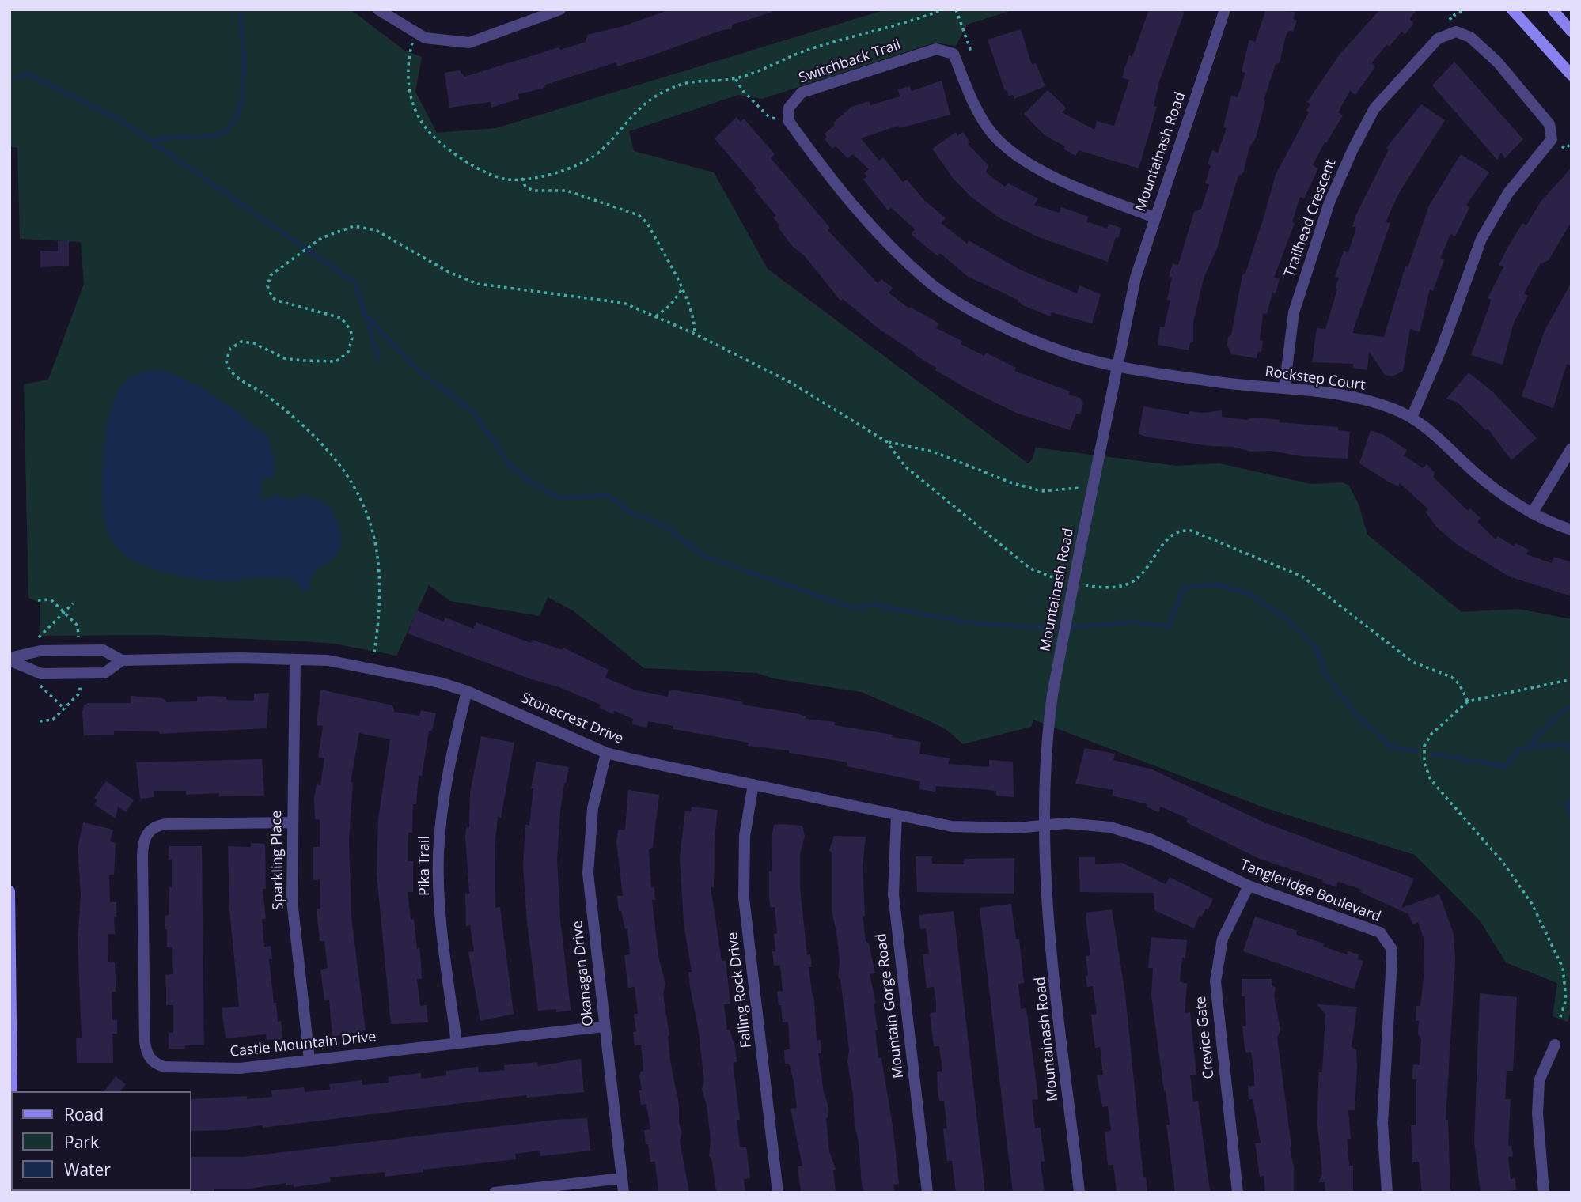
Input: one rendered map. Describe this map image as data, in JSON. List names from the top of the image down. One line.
{"streets":{"street":["Switchback Trail","Mountainash Road","Trailhead Crescent","Rockstep Court","Stonecrest Drive","Sparkling Place","Pika Trail","Tangleridge Boulevard","Okanagan Drive","Falling Rock Drive","Mountain Gorge Road","Crevice Gate","Castle Mountain Drive"]},"crossings":[["Mountainash Road","Rockstep Court"],["Mountainash Road","Stonecrest Drive"],["Mountainash Road","Tangleridge Boulevard"],["Trailhead Crescent","Rockstep Court"],["Stonecrest Drive","Sparkling Place"],["Stonecrest Drive","Pika Trail"],["Stonecrest Drive","Tangleridge Boulevard"],["Stonecrest Drive","Okanagan Drive"],["Stonecrest Drive","Falling Rock Drive"],["Stonecrest Drive","Mountain Gorge Road"],["Sparkling Place","Castle Mountain Drive"],["Pika Trail","Castle Mountain Drive"],["Tangleridge Boulevard","Crevice Gate"],["Okanagan Drive","Castle Mountain Drive"]],"legend":["Road","Park","Water"]}
